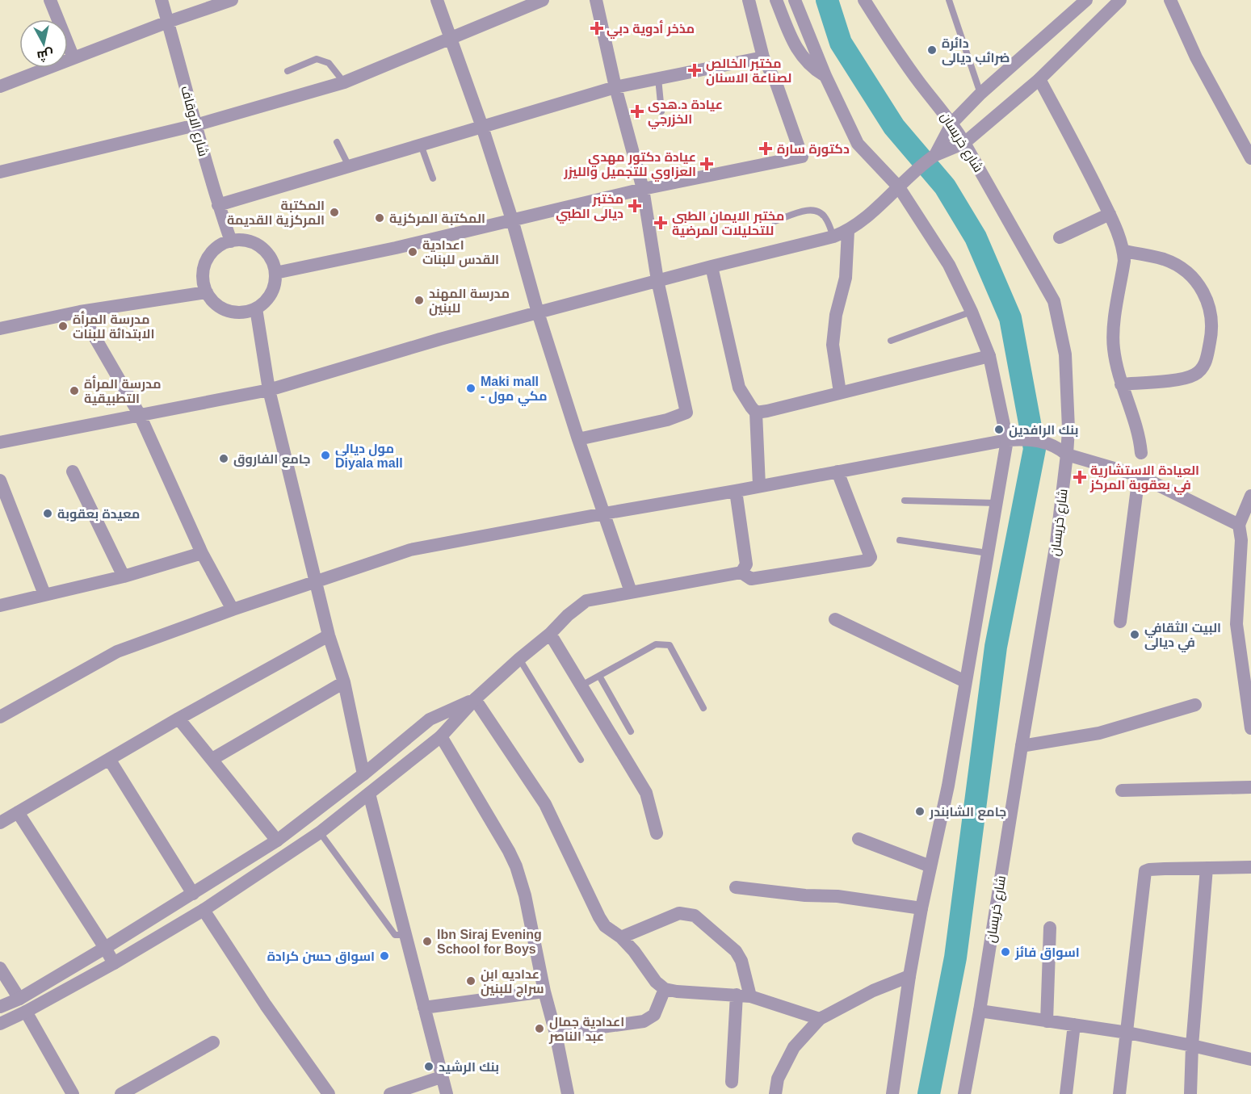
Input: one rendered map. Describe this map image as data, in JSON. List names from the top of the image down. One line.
{"streets":{"street":["شارع الاوقاف","شارع خريسان"]},"places":{"health":["مذخر أدوية دبي","مختبر الخالص لصناعة الاسنان","عيادة د.هدى الخزرجي","دكتورة سارة","عيادة دكتور مهدي العزاوي للتجميل والليزر","مختبر ديالى الطبي","مختبر الايمان الطبي للتحليلات المرضية","العيادة الاستشارية في بعقوبة المركز"],"other":["دائرة ضرائب ديالى","المكتبة المركزية القديمة","المكتبة المركزية","اعدادية القدس للبنات","مدرسة المهند للبنين","مدرسة المرأة الابتدائة للبنات","Maki mall - مكي مول","مدرسة المرأة التطبيقية","بنك الرافدين","مول ديالى Diyala mall","جامع الفاروق","معيدة بعقوبة","البيت الثقافي في ديالى","جامع الشابندر","Ibn Siraj Evening School for Boys","اسواق فائز","اسواق حسن كرادة","عداديه ابن سراج للبنين","اعدادية جمال عبد الناصر","بنك الرشيد"]},"north":"bottom"}
